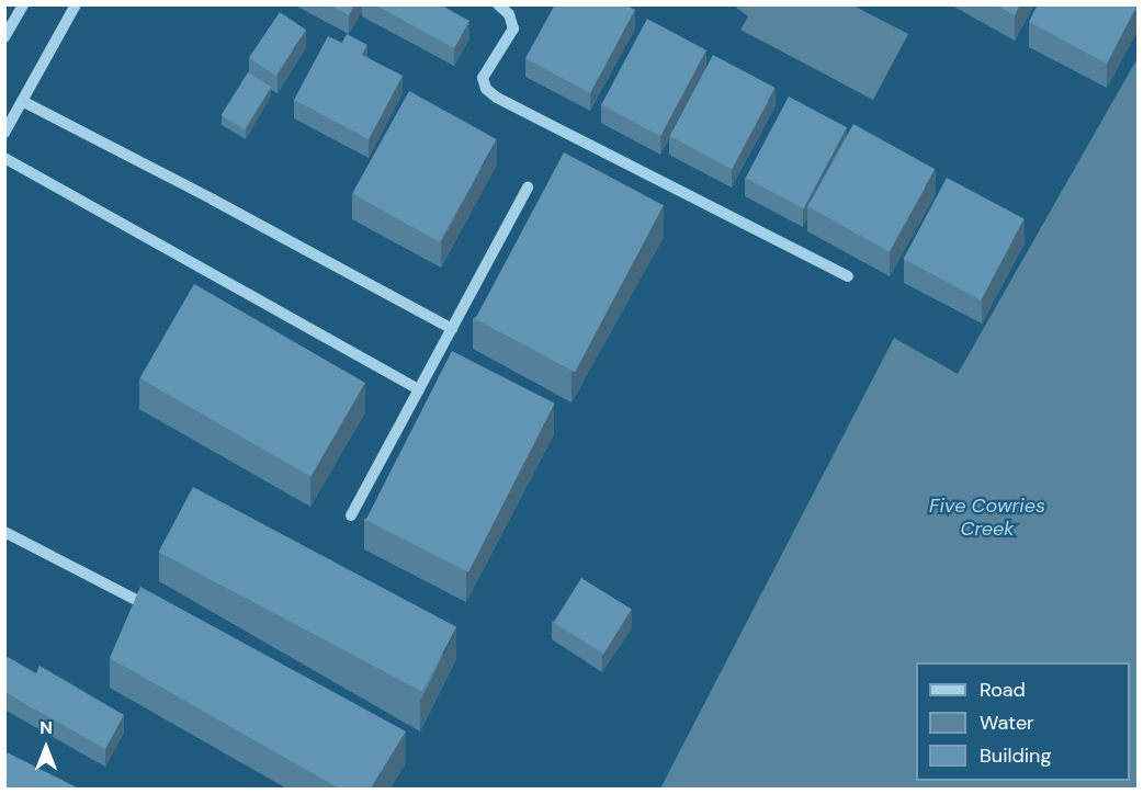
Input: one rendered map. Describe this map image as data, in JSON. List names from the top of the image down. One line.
{"water":["Five Cowries Creek"],"legend":["Road","Water","Building"],"north":"top"}
